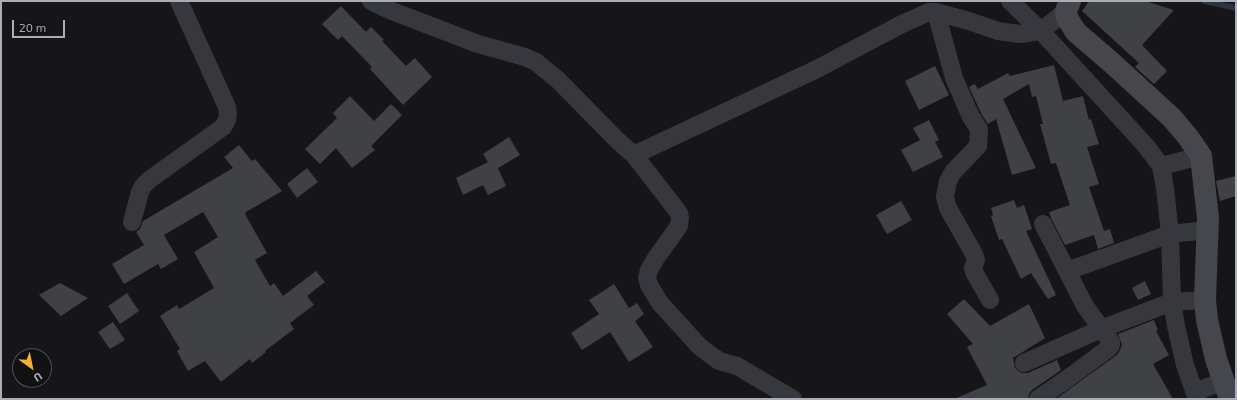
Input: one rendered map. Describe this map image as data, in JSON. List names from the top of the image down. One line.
{"scale_bar":"20 m","north":"bottom right"}
